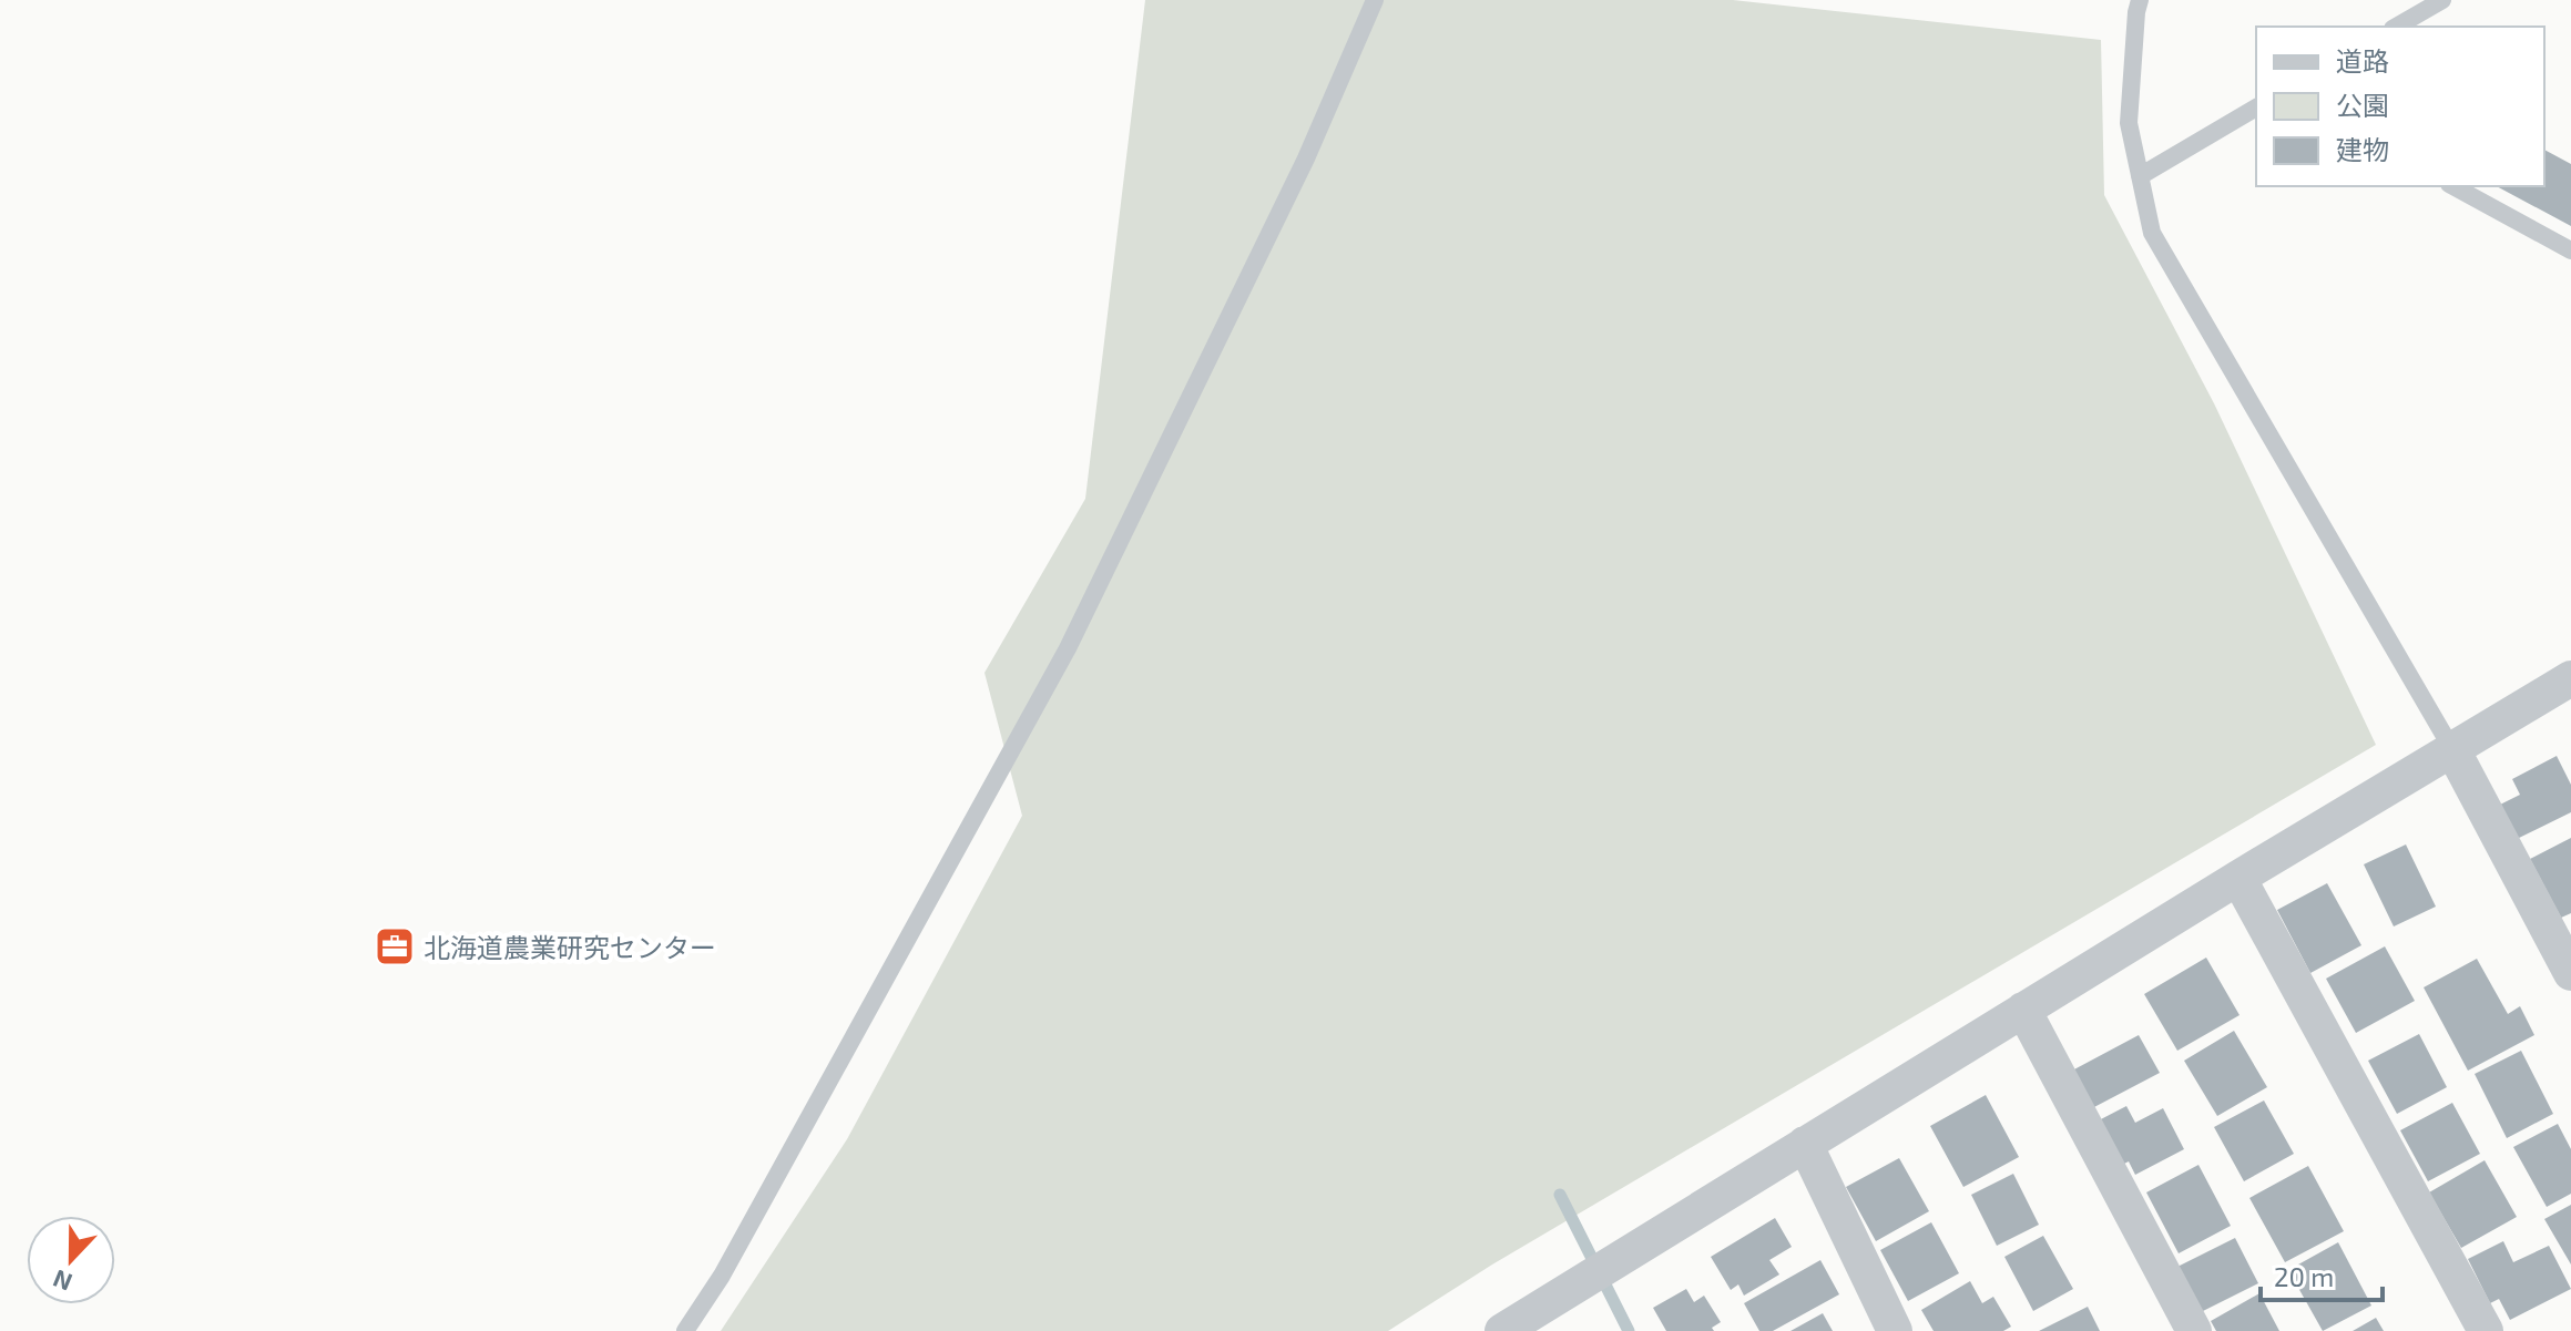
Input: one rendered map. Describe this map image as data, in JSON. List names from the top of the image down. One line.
{"places":{"office":["北海道農業研究センター"]},"legend":["道路","公園","建物"],"scale_bar":"20 m","north":"bottom"}
